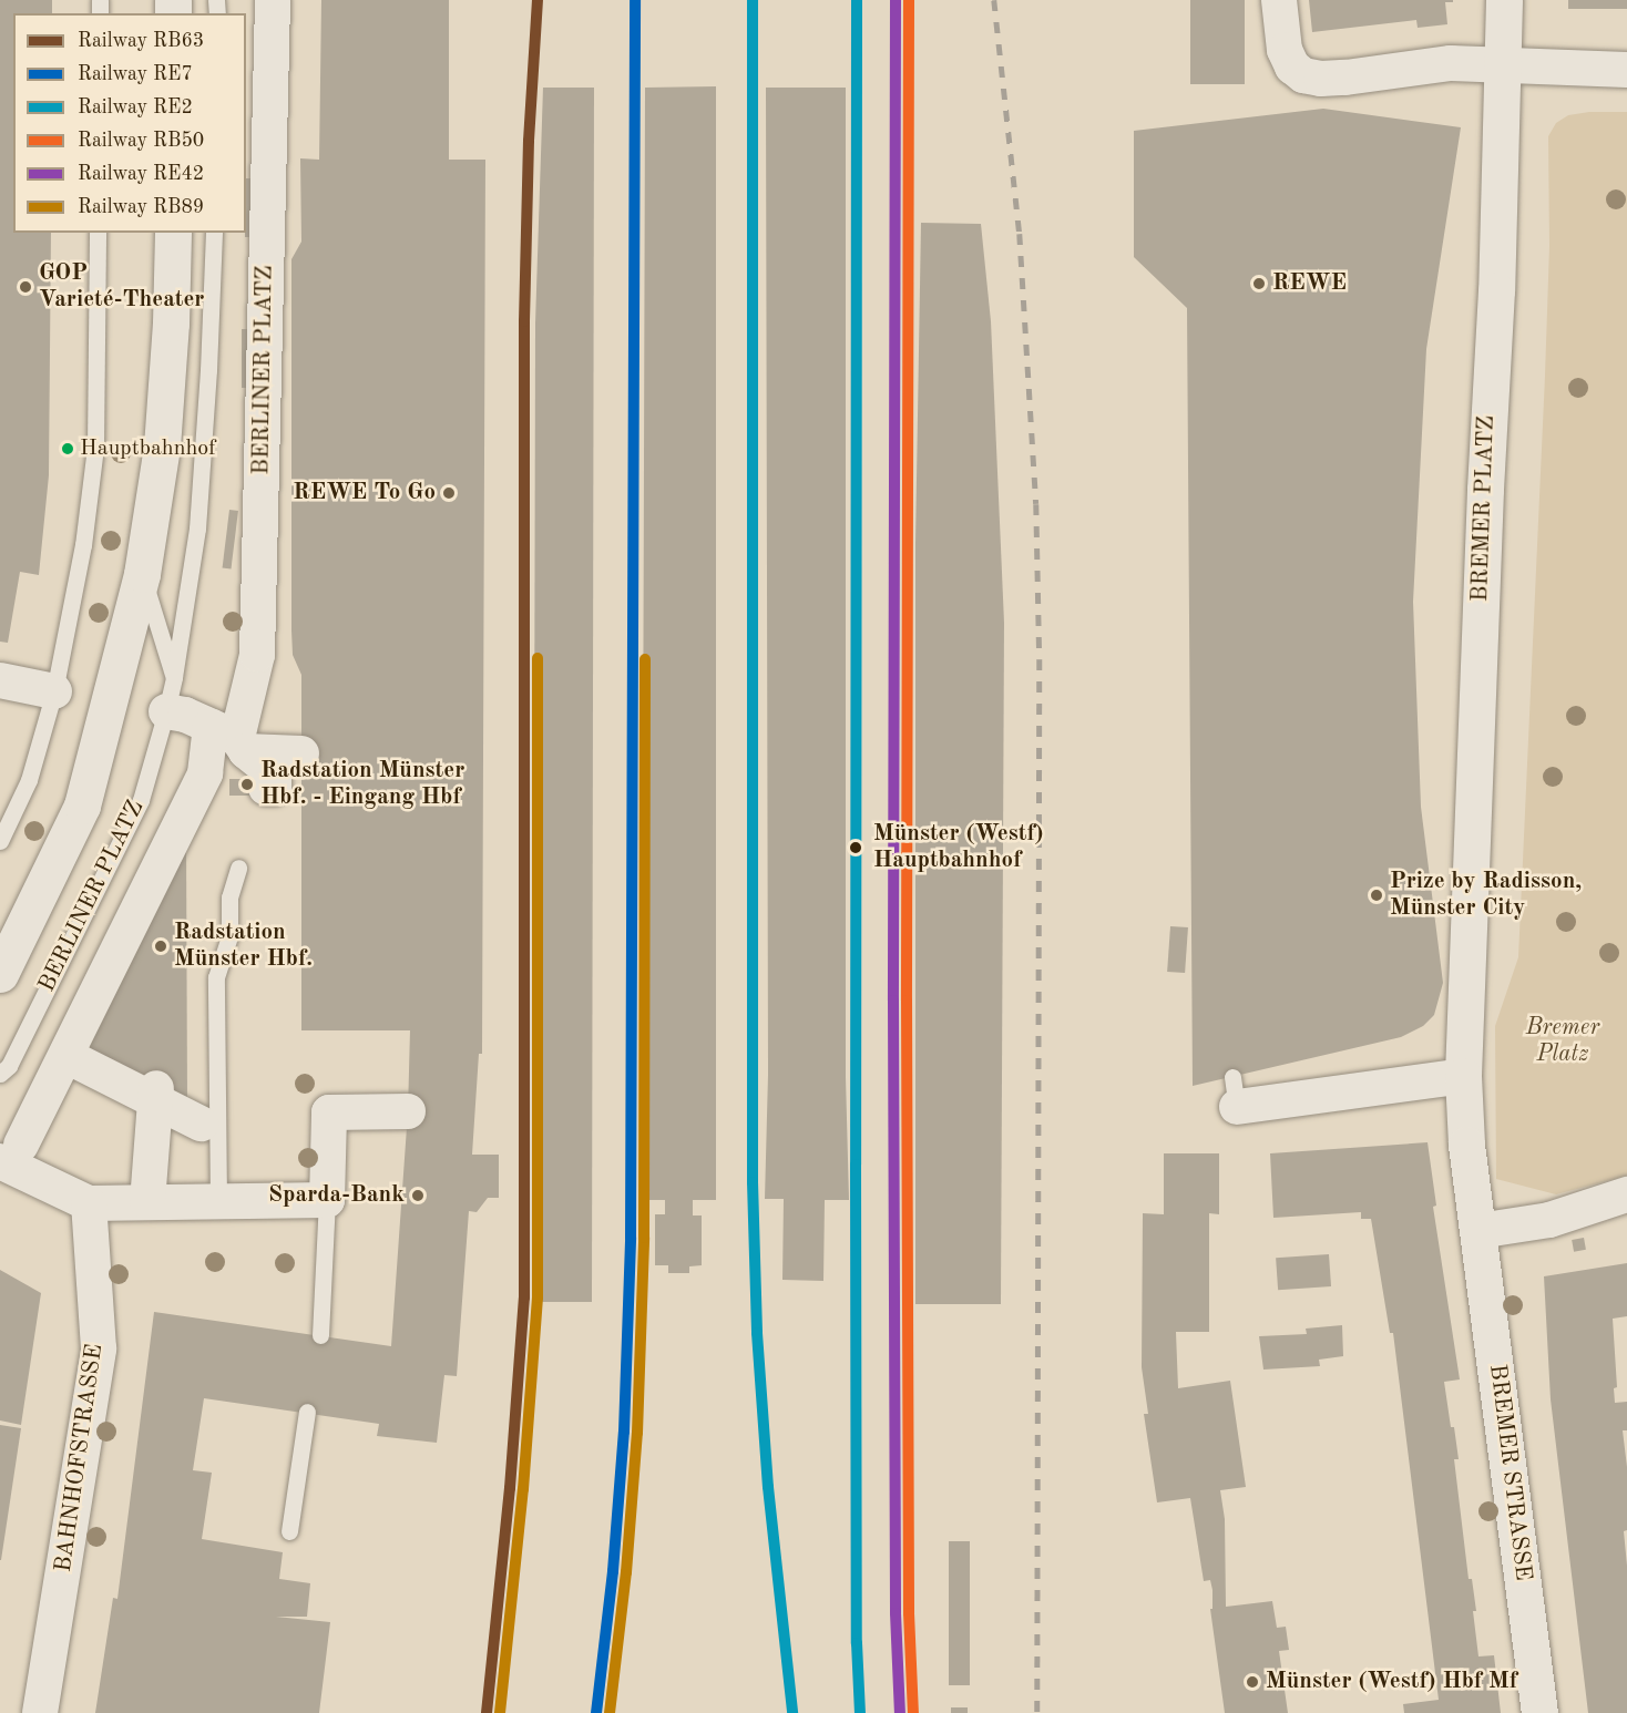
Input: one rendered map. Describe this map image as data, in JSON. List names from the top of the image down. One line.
{"streets":{"street":["BERLINER PLATZ","BREMER PLATZ","BAHNHOFSTRASSE","BREMER STRASSE"]},"crossings":[["BERLINER PLATZ","BAHNHOFSTRASSE"],["BREMER PLATZ","BREMER STRASSE"]],"parks":["Bremer Platz"],"places":["REWE","GOP Varieté-Theater","Hauptbahnhof","REWE To Go","Radstation Münster Hbf. - Eingang Hbf","Münster (Westf) Hauptbahnhof","Prize by Radisson, Münster City","Radstation Münster Hbf.","Sparda-Bank","Münster (Westf) Hbf Mf"],"lines":["rail line RB63","rail line RE7","rail line RE2","rail line RB50","rail line RE42","rail line RB89"],"legend":["Railway RB63","Railway RE7","Railway RE2","Railway RB50","Railway RE42","Railway RB89"]}
